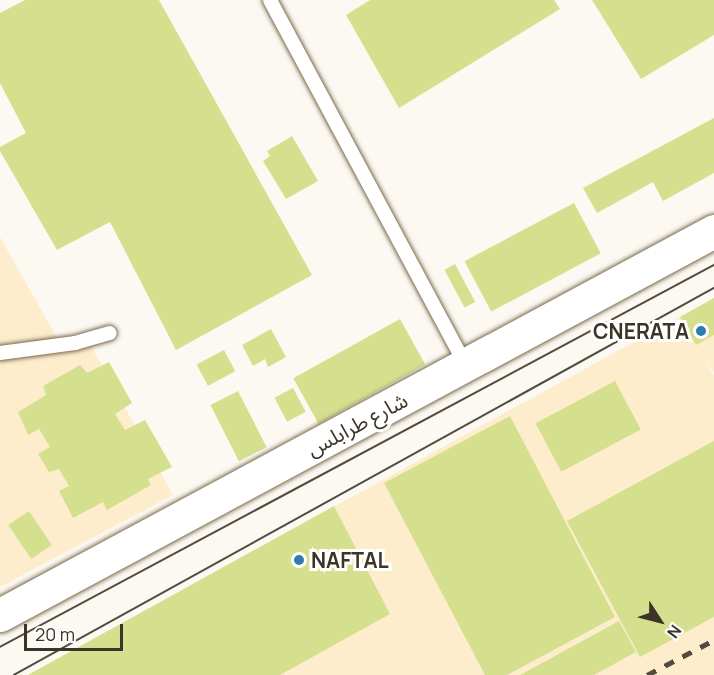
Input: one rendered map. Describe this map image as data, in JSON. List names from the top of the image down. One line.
{"streets":{"main road":["شارع طرابلس"]},"places":["CNERATA","NAFTAL"],"scale_bar":"20 m","north":"bottom right"}
